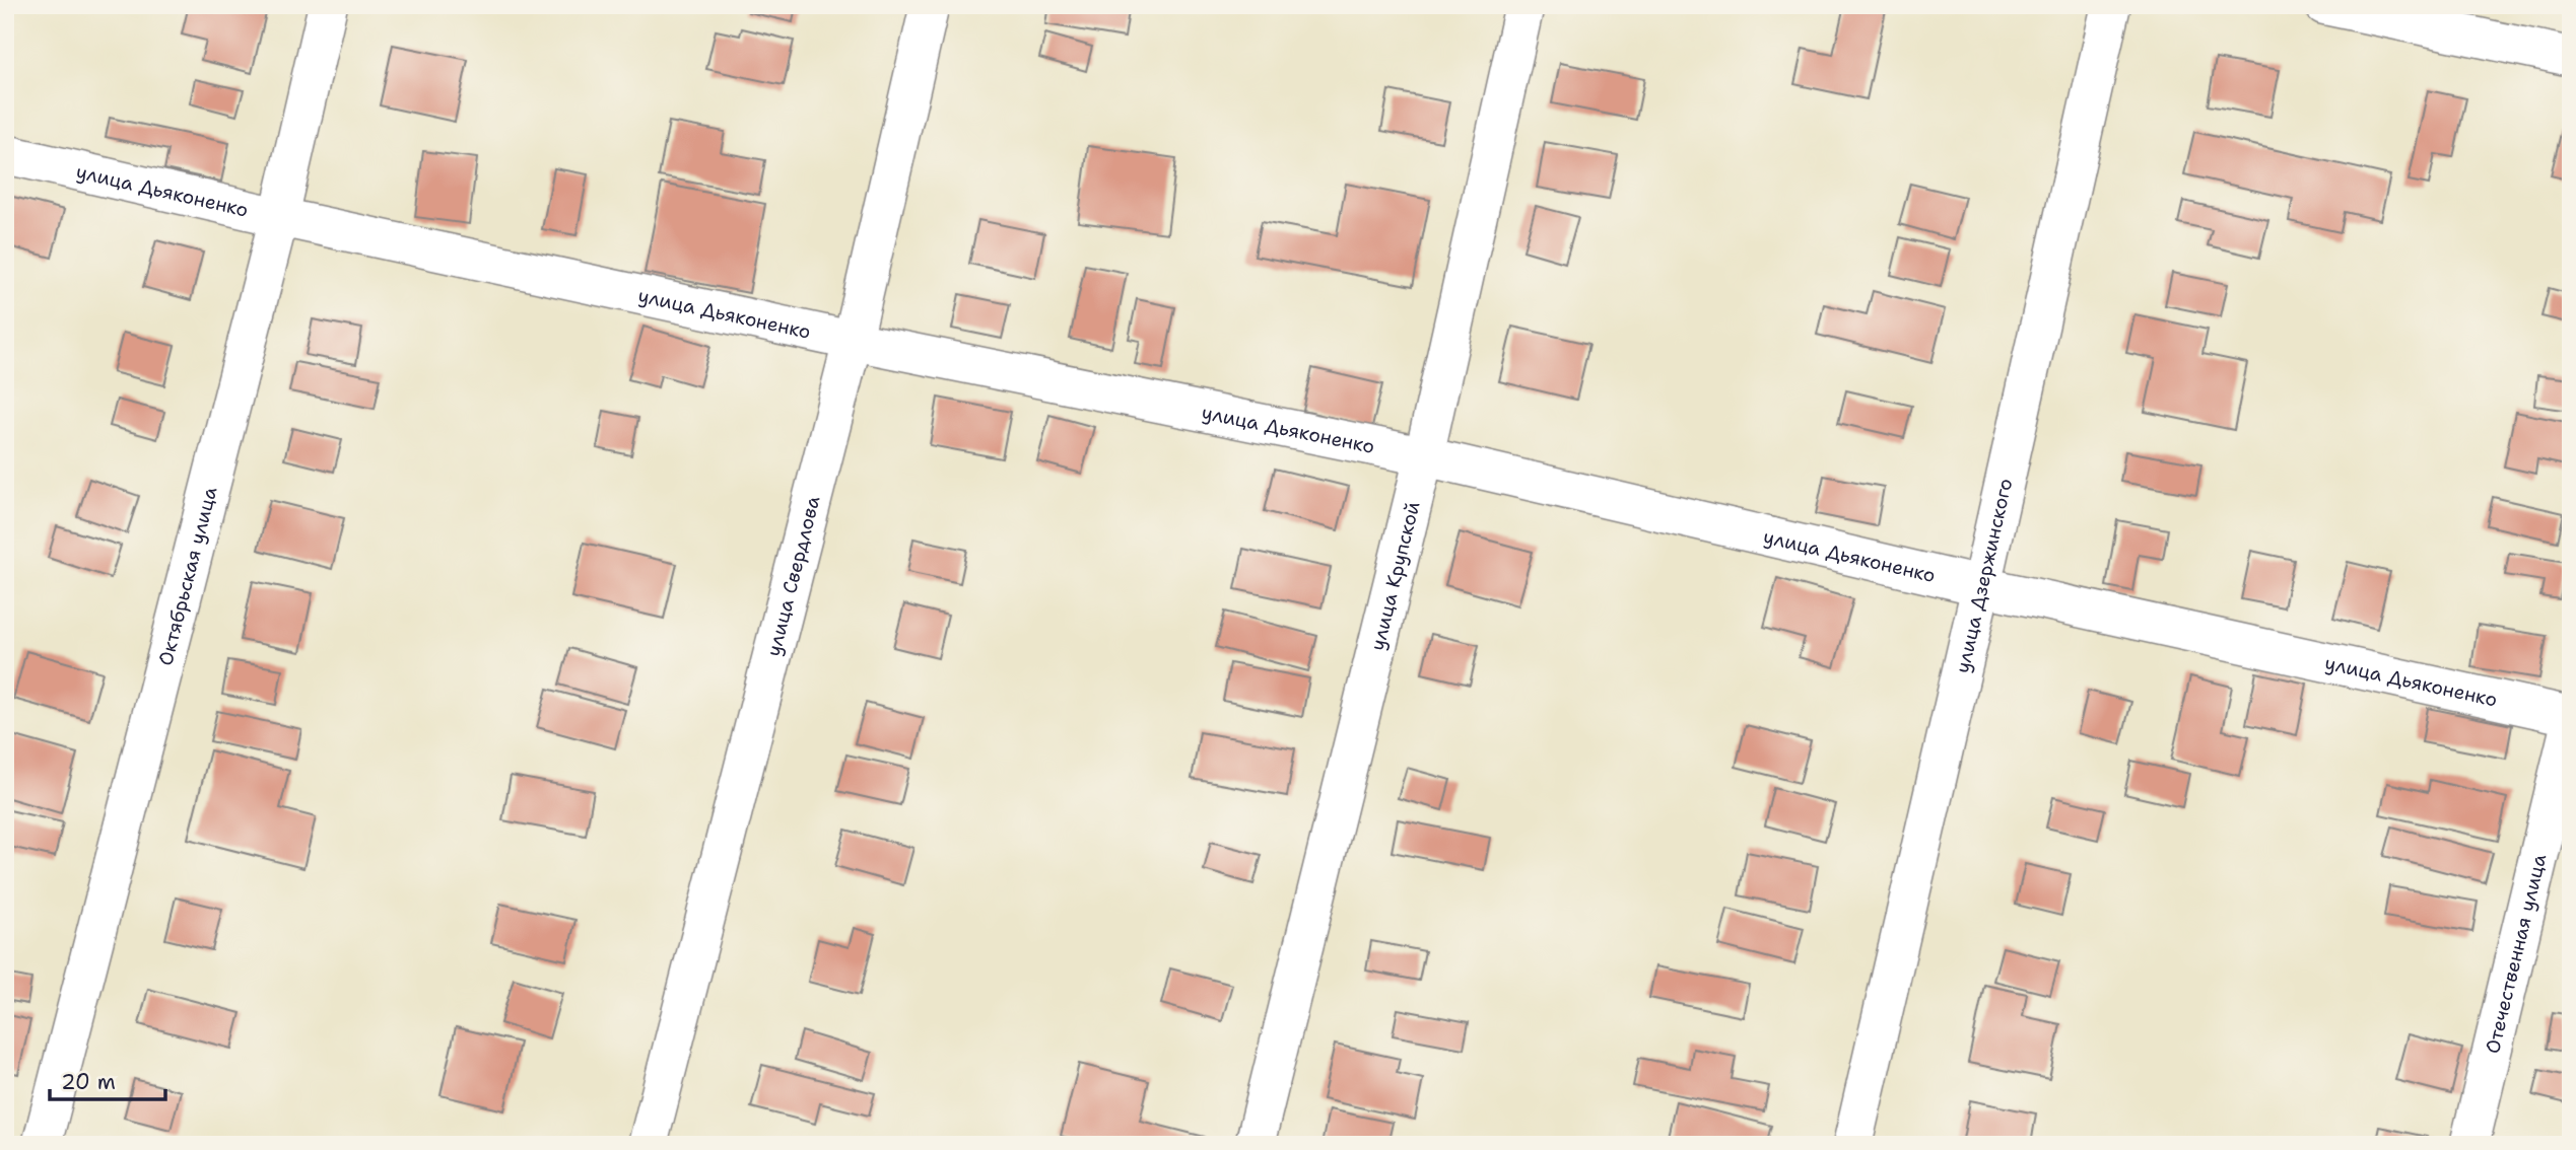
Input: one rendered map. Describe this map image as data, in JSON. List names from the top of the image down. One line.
{"streets":{"street":["улица Дьяконенко","улица Дзержинского","Октябрьская улица","улица Свердлова","улица Крупской","Отечественная улица"]},"crossings":[["улица Дьяконенко","улица Дзержинского"],["улица Дьяконенко","Октябрьская улица"],["улица Дьяконенко","улица Свердлова"],["улица Дьяконенко","улица Крупской"]],"scale_bar":"20 m"}
